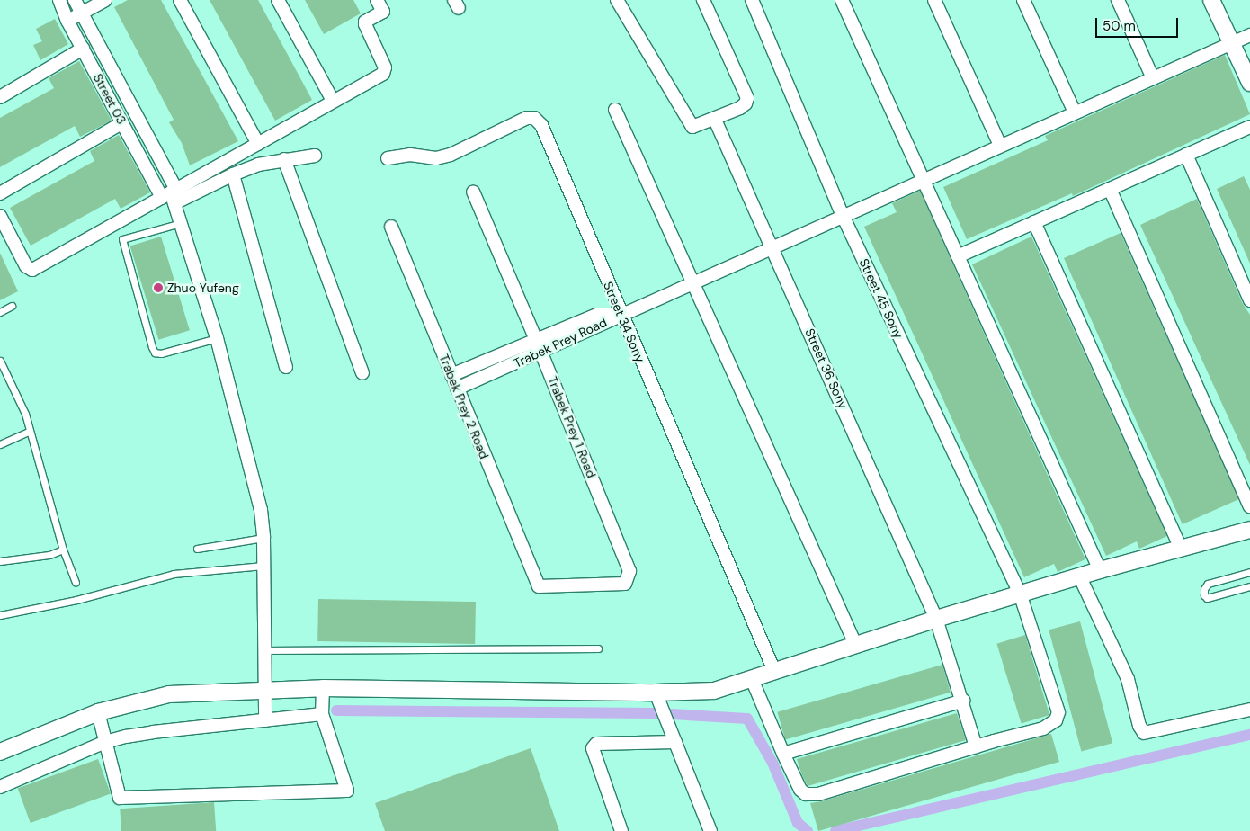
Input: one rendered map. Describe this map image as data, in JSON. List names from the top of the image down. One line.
{"streets":{"street":["Street 03","Street 45 Sony","Street 34 Sony","Trabek Prey Road","Street 36 Sony","Trabek Prey 2 Road","Trabek Prey 1 Road"]},"crossings":[["Street 45 Sony","Street 36 Sony"],["Street 34 Sony","Trabek Prey Road"],["Trabek Prey Road","Trabek Prey 2 Road"],["Trabek Prey Road","Trabek Prey 1 Road"],["Trabek Prey 2 Road","Trabek Prey 1 Road"]],"places":["Zhuo Yufeng"],"scale_bar":"50 m"}
